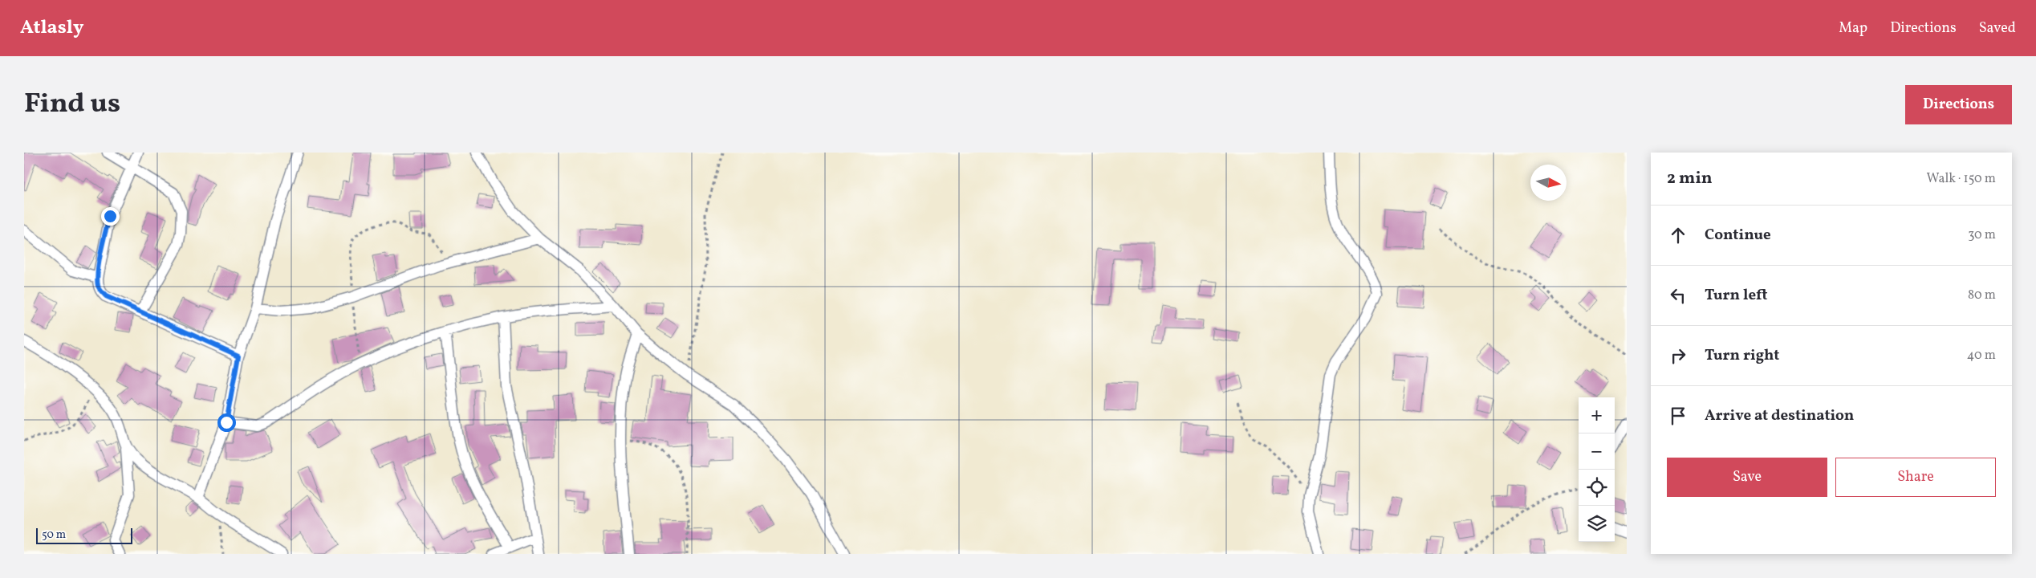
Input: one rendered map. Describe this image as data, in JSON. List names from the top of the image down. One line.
{"scale_bar":"50 m","north":"right","page":{"header":"Atlasly","nav":["Map","Directions","Saved"],"title":"Find us","buttons":["Directions",["Save","Share"]],"heading":["2 min","Walk · 150 m"],"list":[["Continue","30 m"],["Turn left","80 m"],["Turn right","40 m"],"Arrive at destination"],"map_buttons":["+","−"],"scale":"50 m"}}
